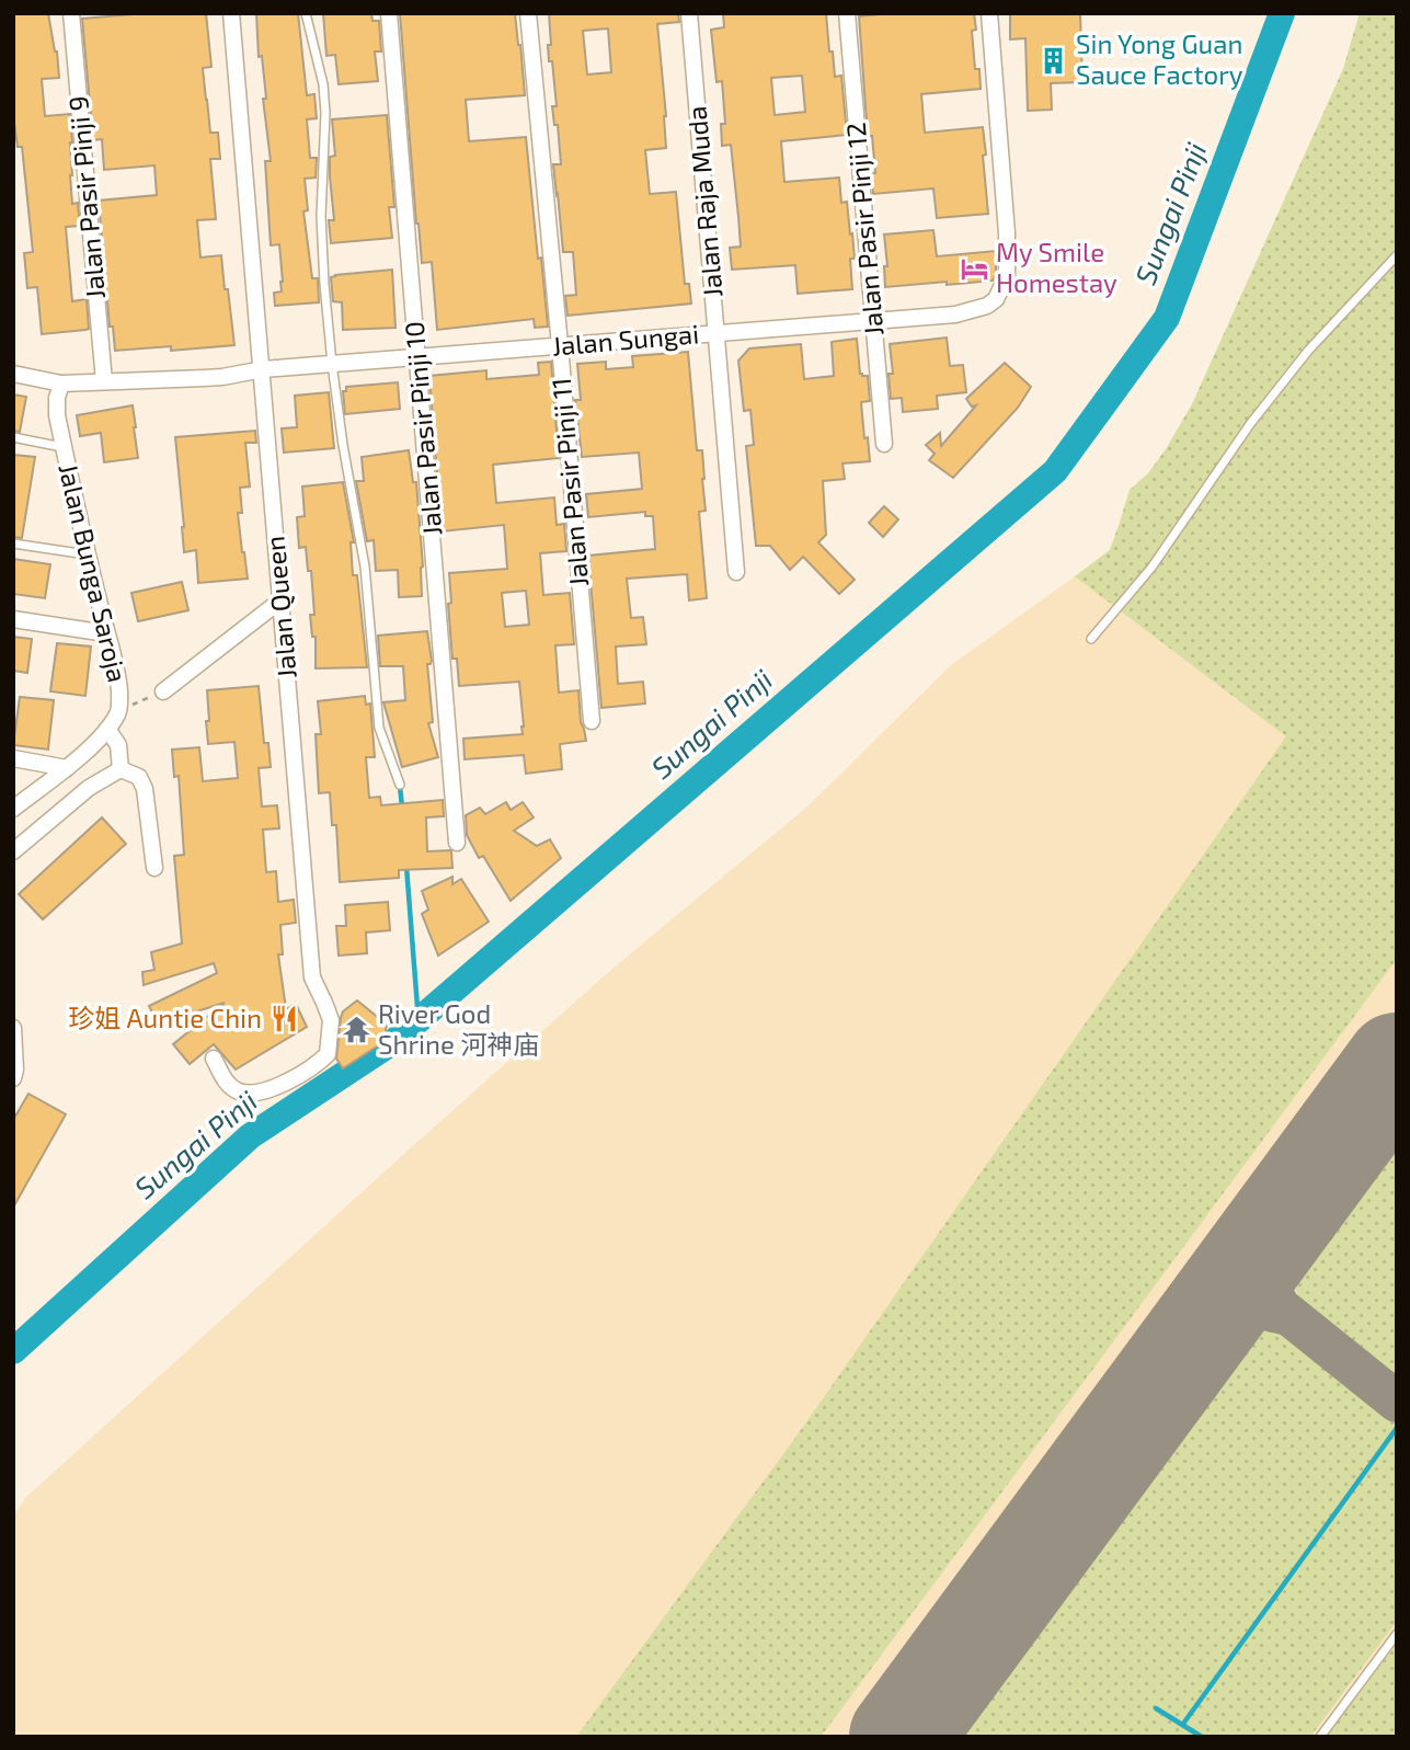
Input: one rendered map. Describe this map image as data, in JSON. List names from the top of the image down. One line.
{"streets":{"street":["Jalan Pasir Pinji 9","Jalan Raja Muda","Jalan Pasir Pinji 12","Jalan Sungai","Jalan Pasir Pinji 10","Jalan Pasir Pinji 11","Jalan Bunga Saroja","Jalan Queen"]},"crossings":[["Jalan Pasir Pinji 9","Jalan Sungai"],["Jalan Raja Muda","Jalan Sungai"],["Jalan Pasir Pinji 12","Jalan Sungai"],["Jalan Sungai","Jalan Pasir Pinji 10"],["Jalan Sungai","Jalan Pasir Pinji 11"],["Jalan Sungai","Jalan Bunga Saroja"],["Jalan Sungai","Jalan Queen"]],"water":["Sungai Pinji"],"places":{"building":["Sin Yong Guan Sauce Factory"],"hotel":["My Smile Homestay"],"restaurant":["珍姐 Auntie Chin"],"temple":["River God Shrine 河神庙"]}}
